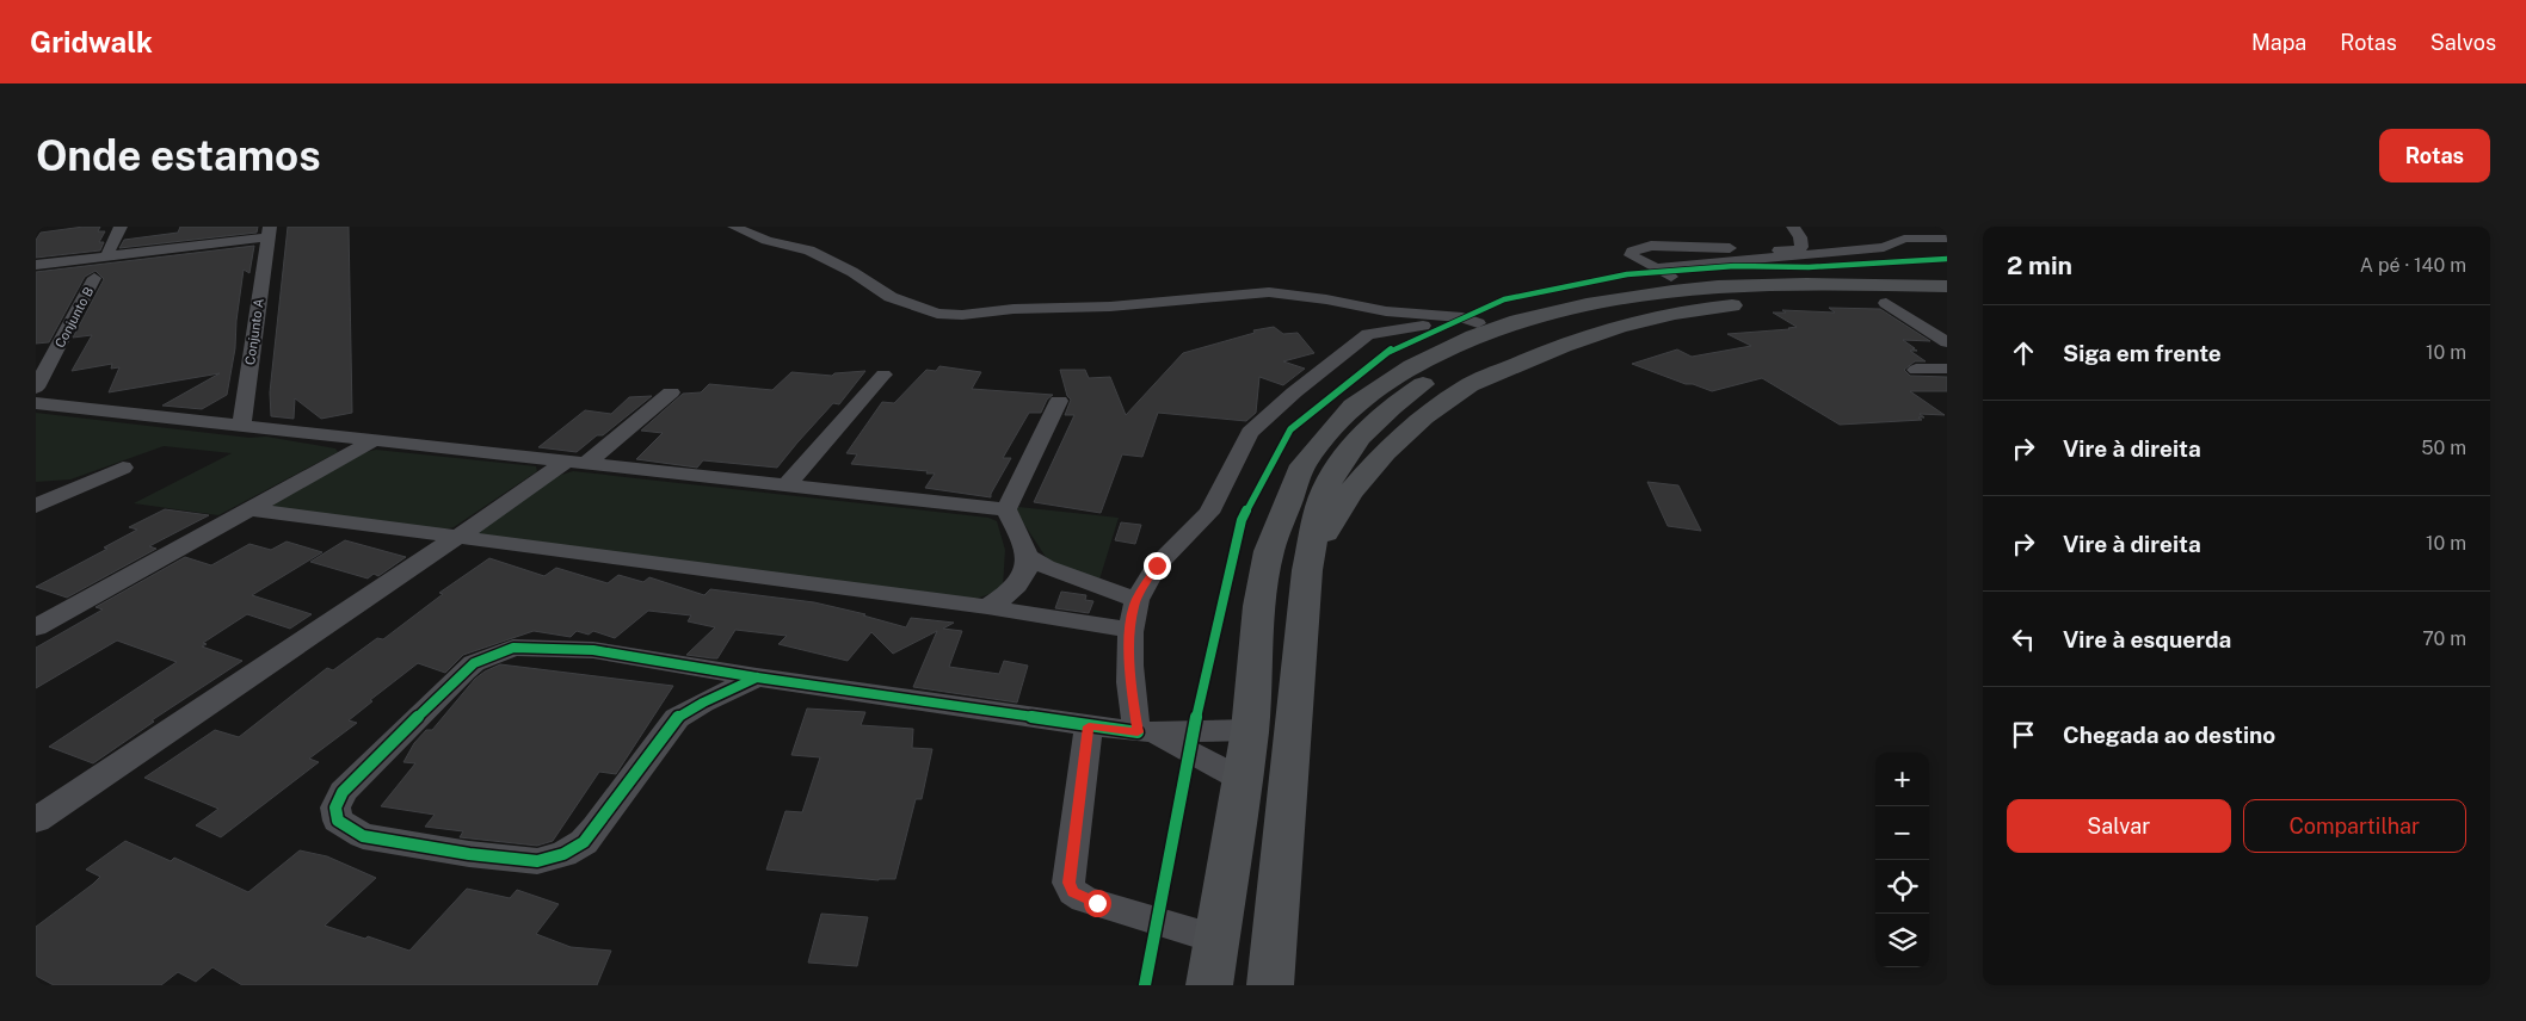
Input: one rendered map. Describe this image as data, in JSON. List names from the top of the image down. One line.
{"streets":{"street":["Conjunto B","Conjunto A"]},"page":{"header":"Gridwalk","nav":["Mapa","Rotas","Salvos"],"buttons":["Rotas",["Salvar","Compartilhar"]],"title":"Onde estamos","heading":["2 min","A pé · 140 m"],"list":[["Siga em frente","10 m"],["Vire à direita","50 m"],["Vire à direita","10 m"],["Vire à esquerda","70 m"],"Chegada ao destino"],"map_buttons":["+","−"]}}
